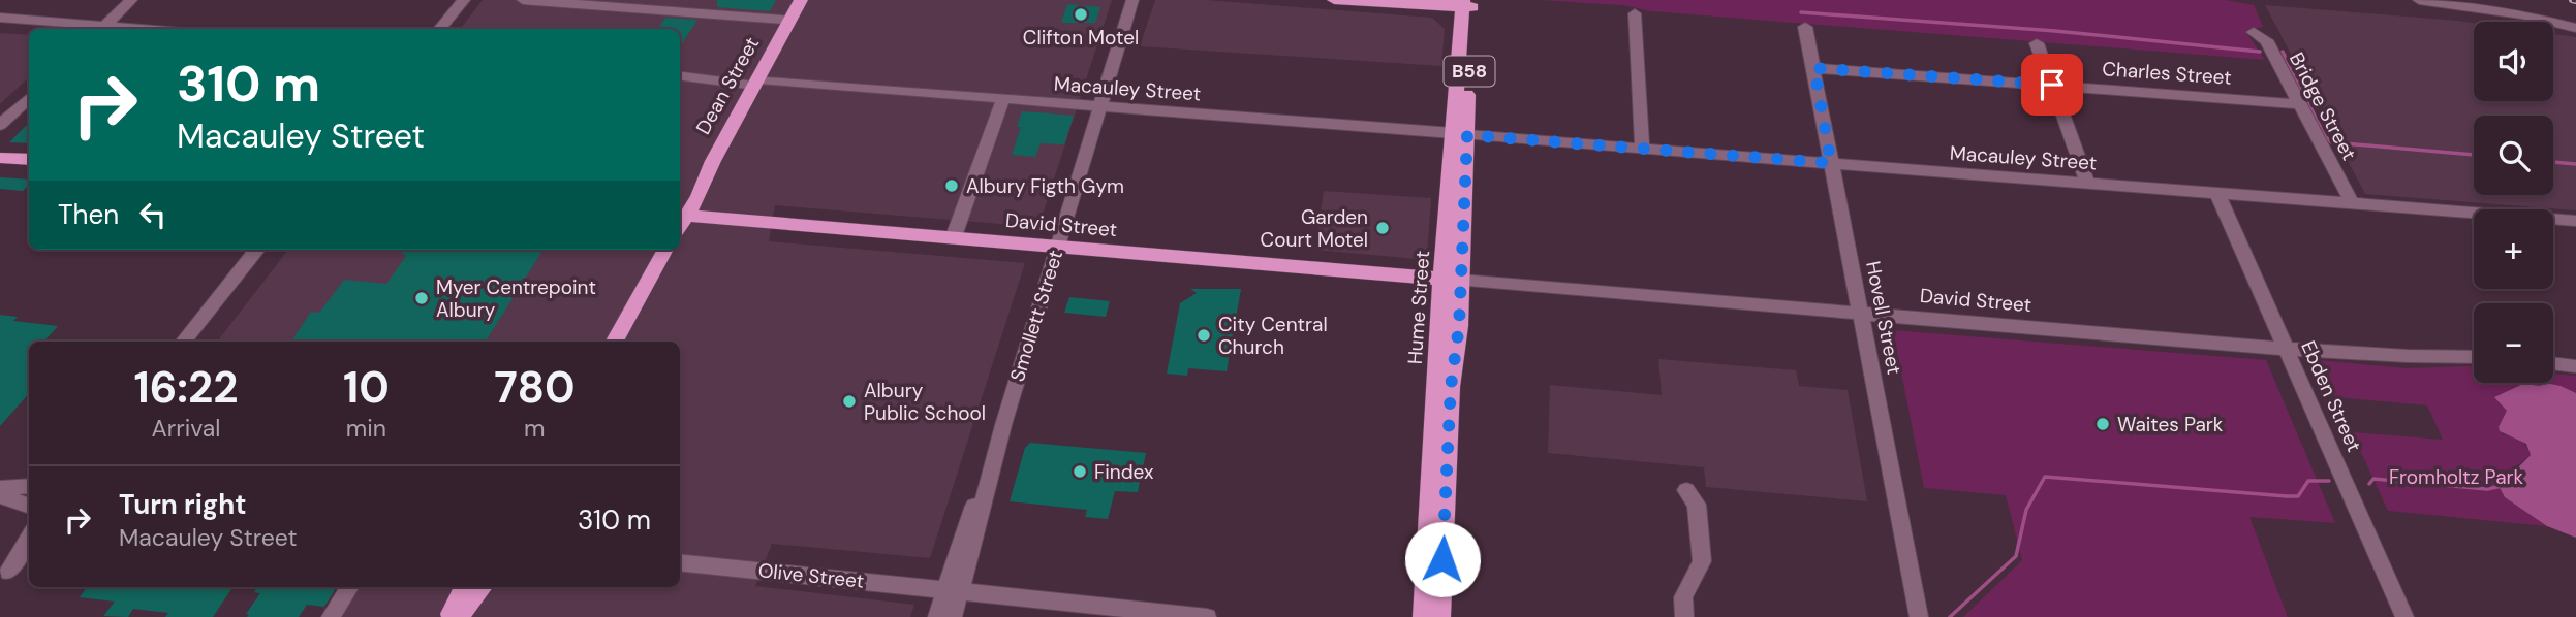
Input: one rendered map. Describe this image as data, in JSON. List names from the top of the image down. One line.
{"streets":{"main road":["B58","Dean Street","David Street","Hume Street"],"street":["Charles Street","Macauley Street","Bridge Street","Smollett Street","Hovell Street","Ebden Street","Olive Street"]},"crossings":[["B58","Hume Street"],["Charles Street","Bridge Street"],["Charles Street","Hovell Street"],["Dean Street","Macauley Street"],["Dean Street","David Street"],["Macauley Street","Bridge Street"],["Macauley Street","Hume Street"],["Macauley Street","Smollett Street"],["Macauley Street","Hovell Street"],["Macauley Street","Ebden Street"],["David Street","Hume Street"],["David Street","Smollett Street"],["David Street","Hovell Street"],["David Street","Ebden Street"],["Smollett Street","Olive Street"]],"parks":["Fromholtz Park"],"places":["Clifton Motel","Albury Figth Gym","Garden Court Motel","Myer Centrepoint Albury","City Central Church","Albury Public School","Waites Park","Findex"],"page":{"map_buttons":["+","−"],"turn":["310 m","Macauley Street"],"then":"Then","eta":["16:22","Arrival","10","min","780","m"],"list":[{"name":"Turn right","note":"Macauley Street","value":"310 m"}]}}
